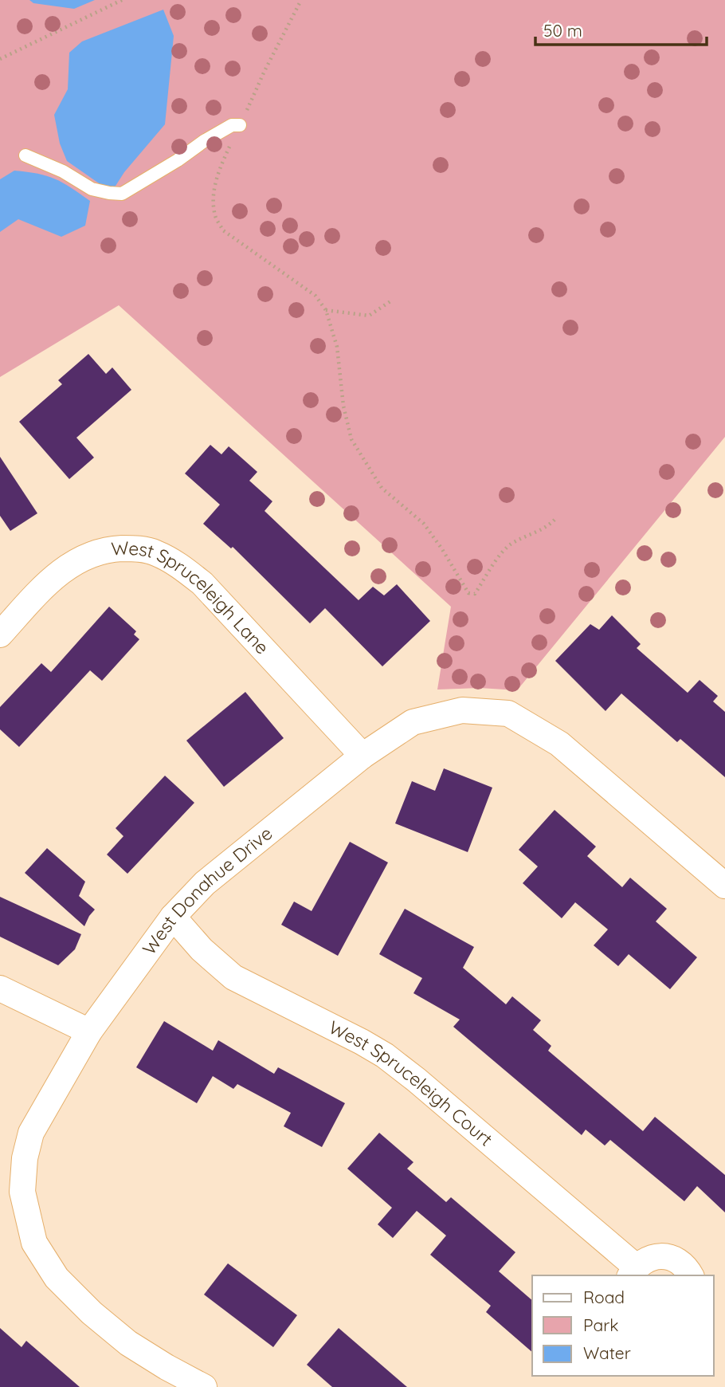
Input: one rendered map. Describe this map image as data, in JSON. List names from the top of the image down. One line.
{"streets":{"street":["West Spruceleigh Lane","West Donahue Drive","West Spruceleigh Court"]},"crossings":[["West Spruceleigh Lane","West Donahue Drive"],["West Donahue Drive","West Spruceleigh Court"]],"legend":["Road","Park","Water"],"scale_bar":"50 m"}
